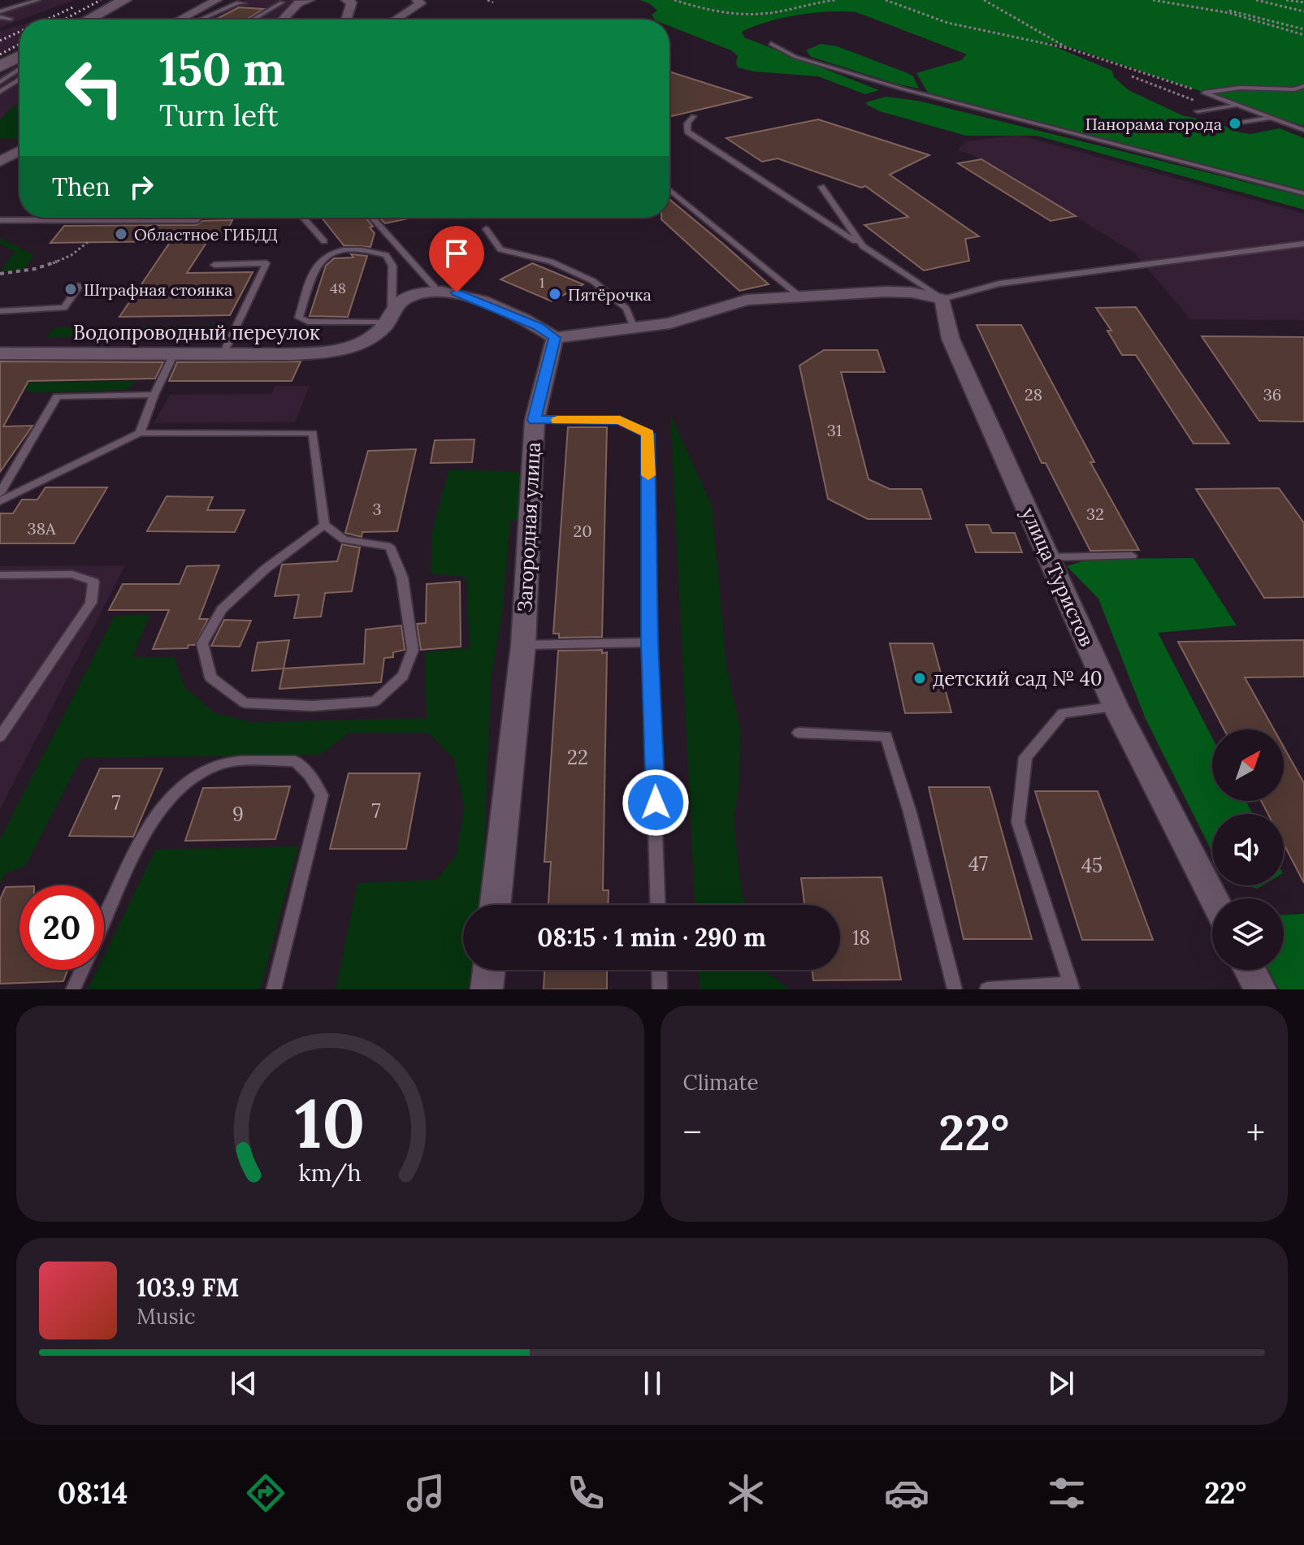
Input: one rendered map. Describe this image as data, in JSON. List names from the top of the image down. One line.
{"streets":{"street":["Водопроводный переулок","Загородная улица","улица Туристов"]},"crossings":[["Водопроводный переулок","Загородная улица"]],"places":["Панорама города","Областное ГИБДД","Штрафная стоянка","Пятёрочка","детский сад № 40"],"house_numbers":["1","48","28","36","31","3","32","38А","20","22","7","7","9","47","45","18"],"north":"top right","page":{"turn":["150 m","Turn left"],"then":"Then","limit":"20","trip":"08:15 · 1 min · 290 m","tile":"Climate","heat":["−","22°","+"],"song":["103.9 FM","Music"],"tabs":["08:14","22°"],"gauge":["10","km/h"]}}
